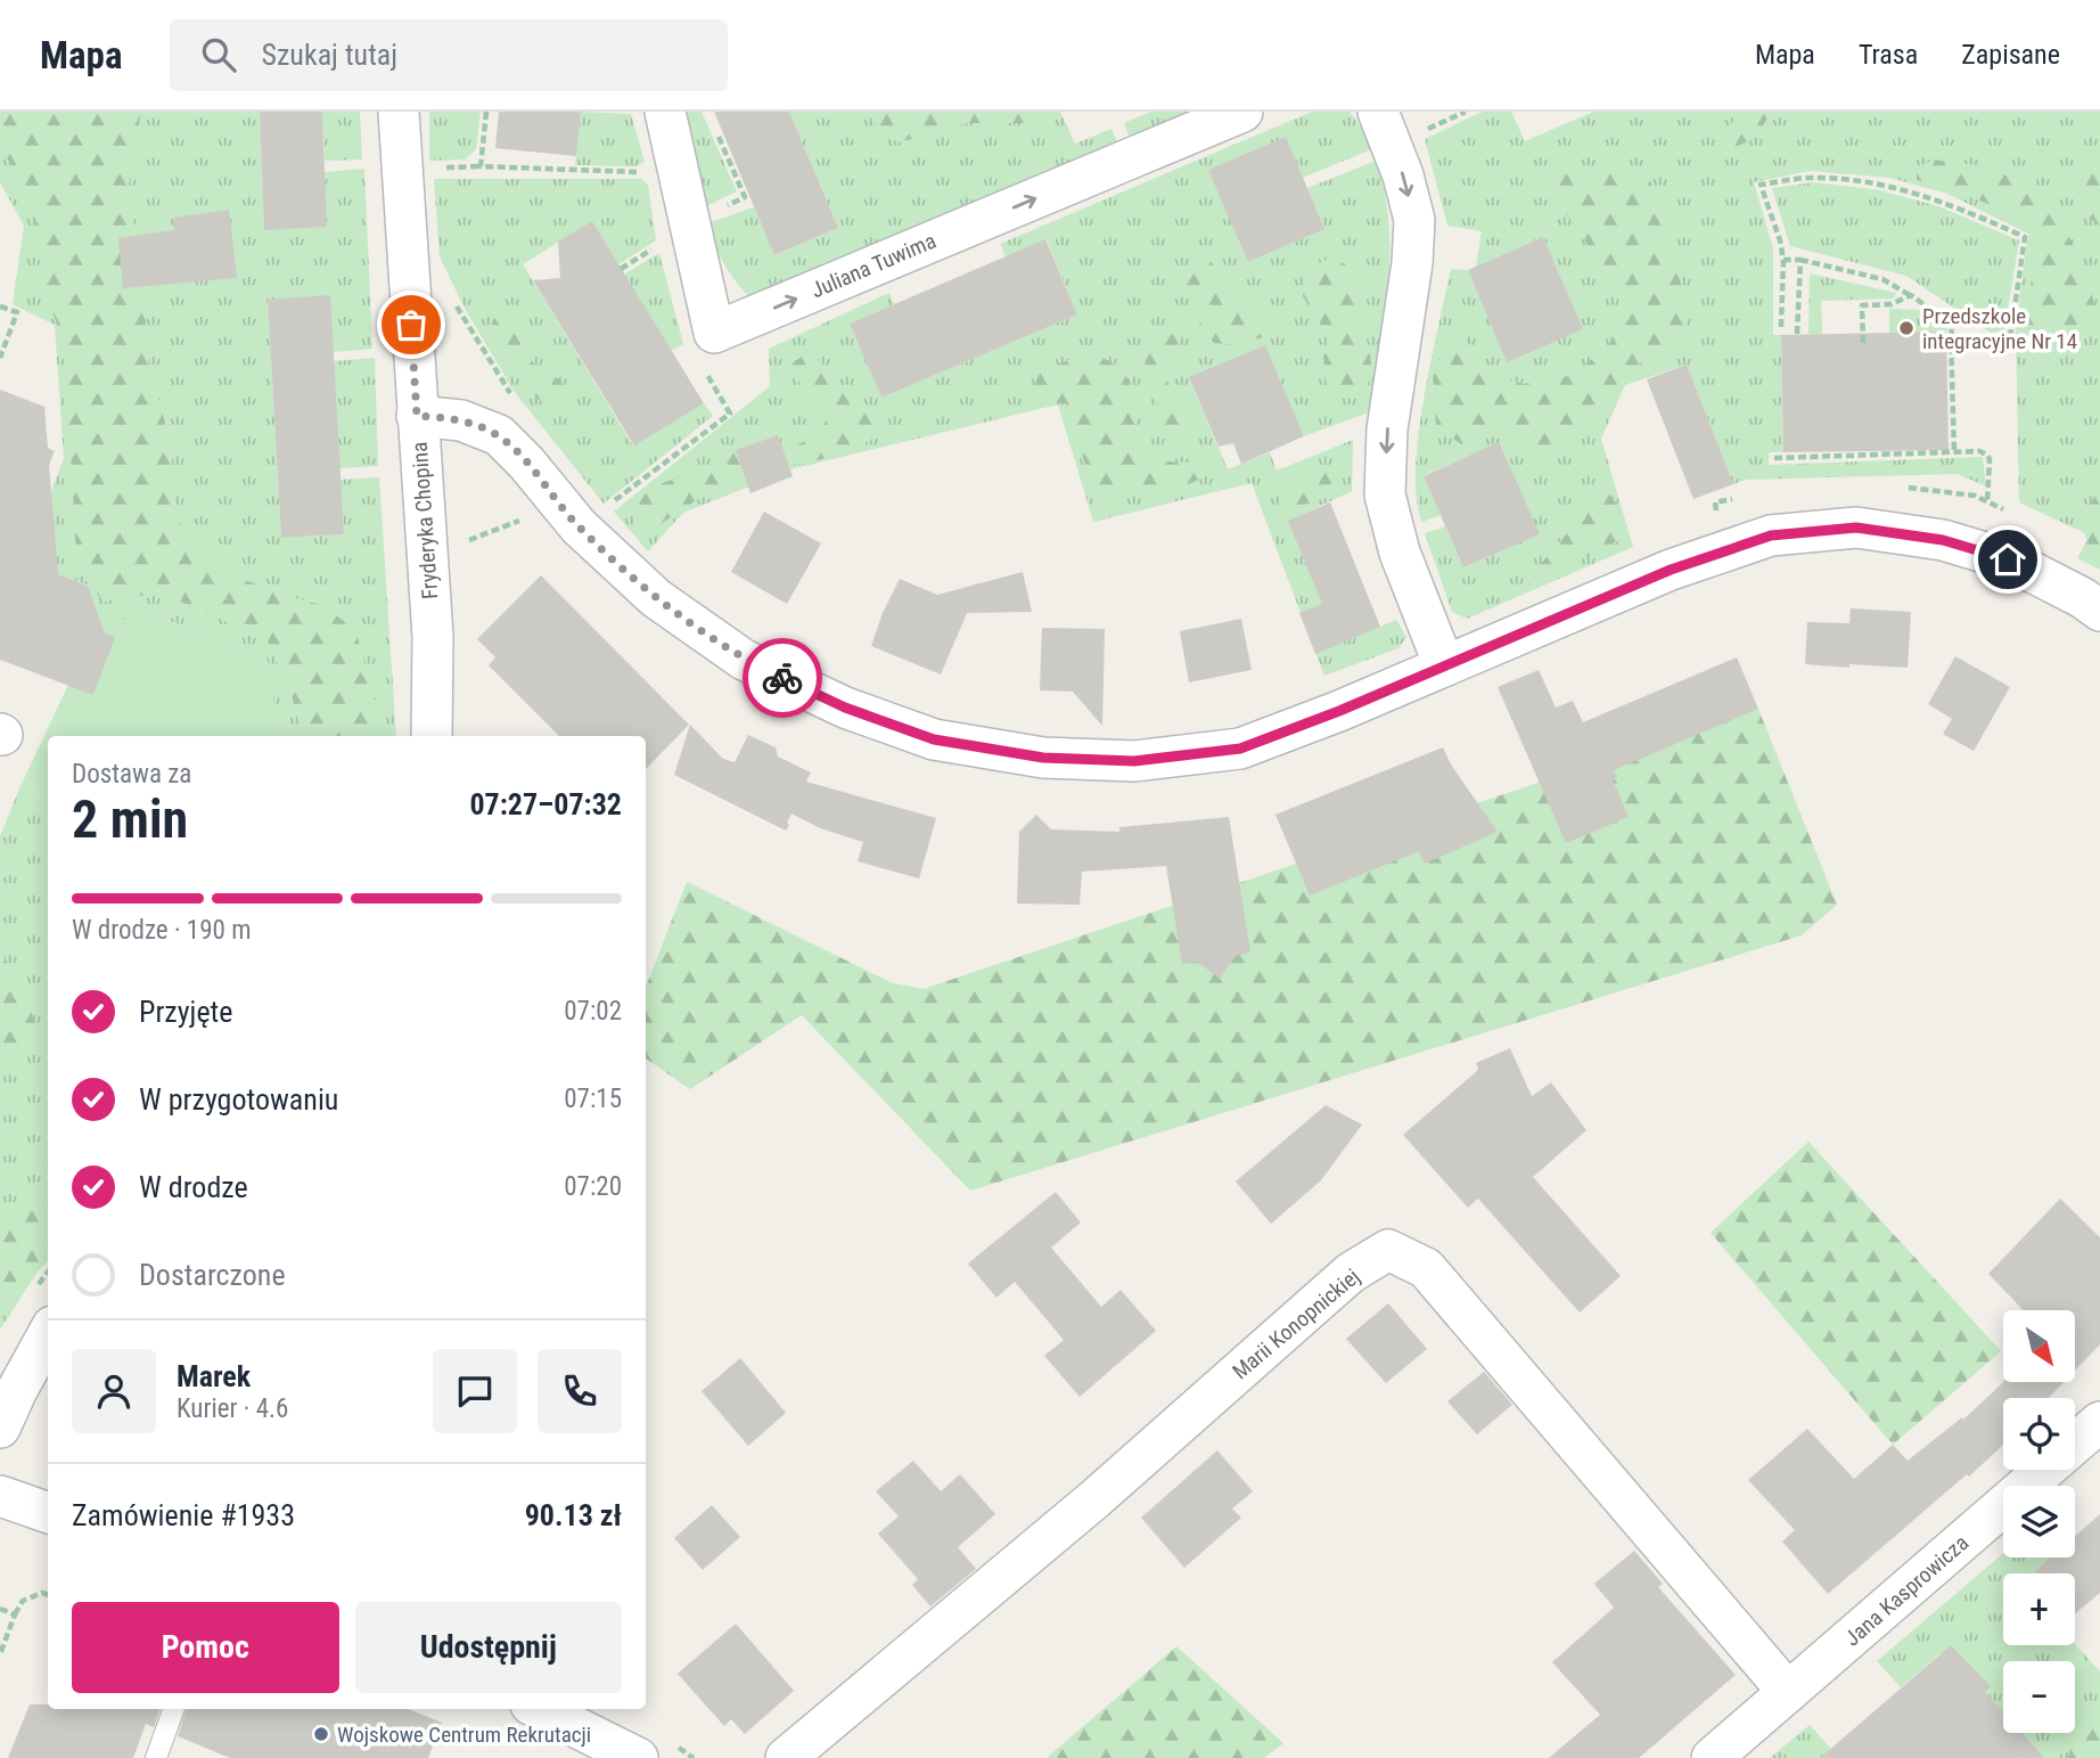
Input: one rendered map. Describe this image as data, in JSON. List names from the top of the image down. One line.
{"streets":{"street":["Juliana Tuwima","Fryderyka Chopina","Marii Konopnickiej","Jana Kasprowicza"]},"crossings":[["Marii Konopnickiej","Jana Kasprowicza"]],"one_way":["Juliana Tuwima"],"places":["Przedszkole integracyjne Nr 14","Wojskowe Centrum Rekrutacji"],"north":"bottom right","page":{"header":"Mapa","search":"Szukaj tutaj","nav":["Mapa","Trasa","Zapisane"],"heading":["2 min","Dostawa za","07:27–07:32"],"panel":["Marek","Kurier · 4.6","Zamówienie #1933","90.13 zł"],"bar":"W drodze · 190 m","list":[["Przyjęte","07:02"],["W przygotowaniu","07:15"],["W drodze","07:20"],"Dostarczone"],"map_buttons":["+","−"],"buttons":["Pomoc","Udostępnij"]}}
